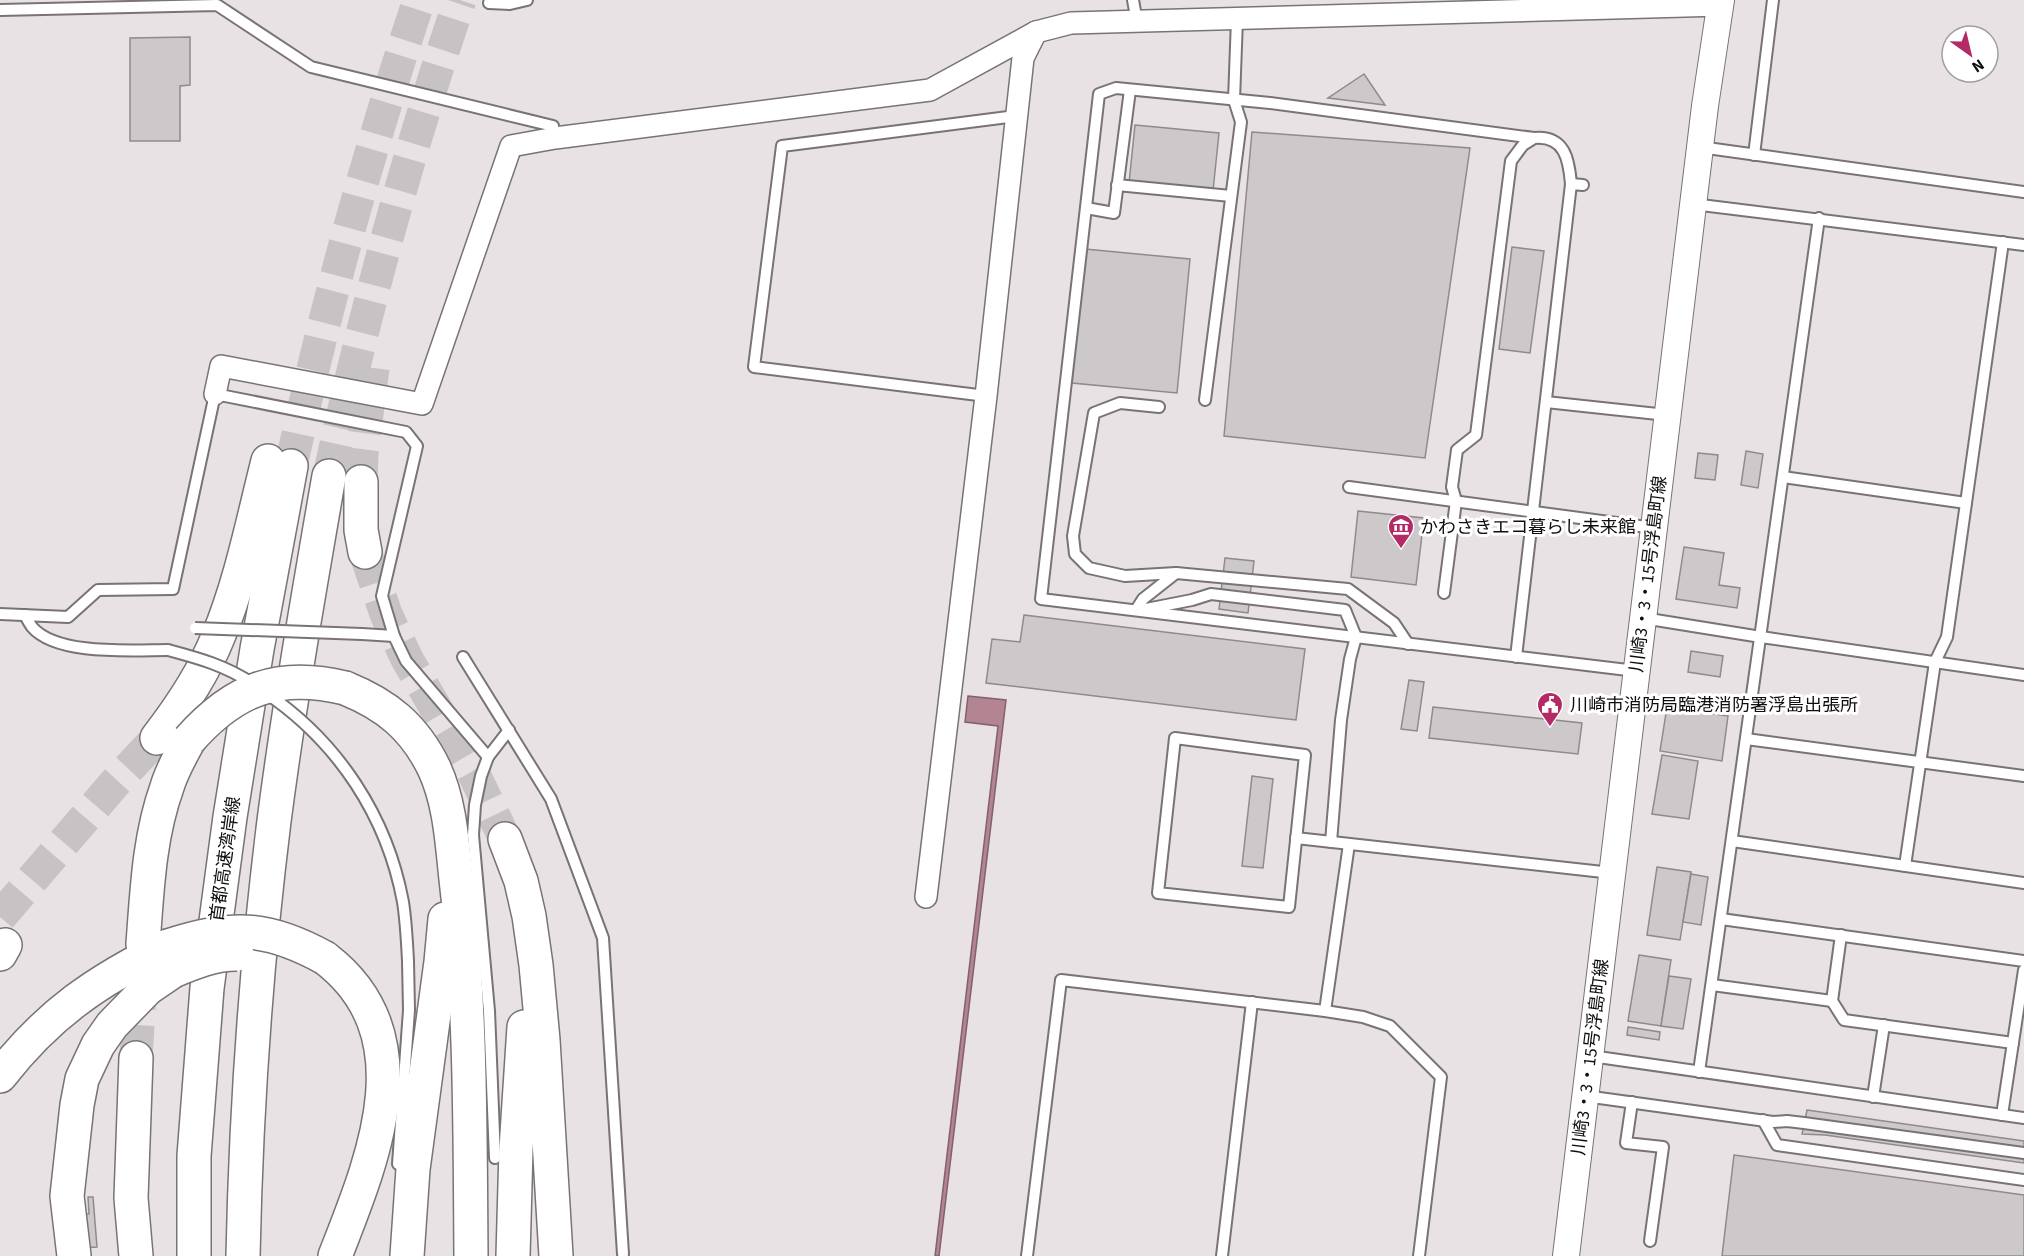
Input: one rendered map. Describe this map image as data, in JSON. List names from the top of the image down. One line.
{"streets":{"highway":["首都高速湾岸線"],"street":["川崎3・3・15号浮島町線"]},"places":{"museum":["かわさきエコ暮らし未来館"],"public building":["川崎市消防局臨港消防署浮島出張所"]},"north":"bottom right"}
